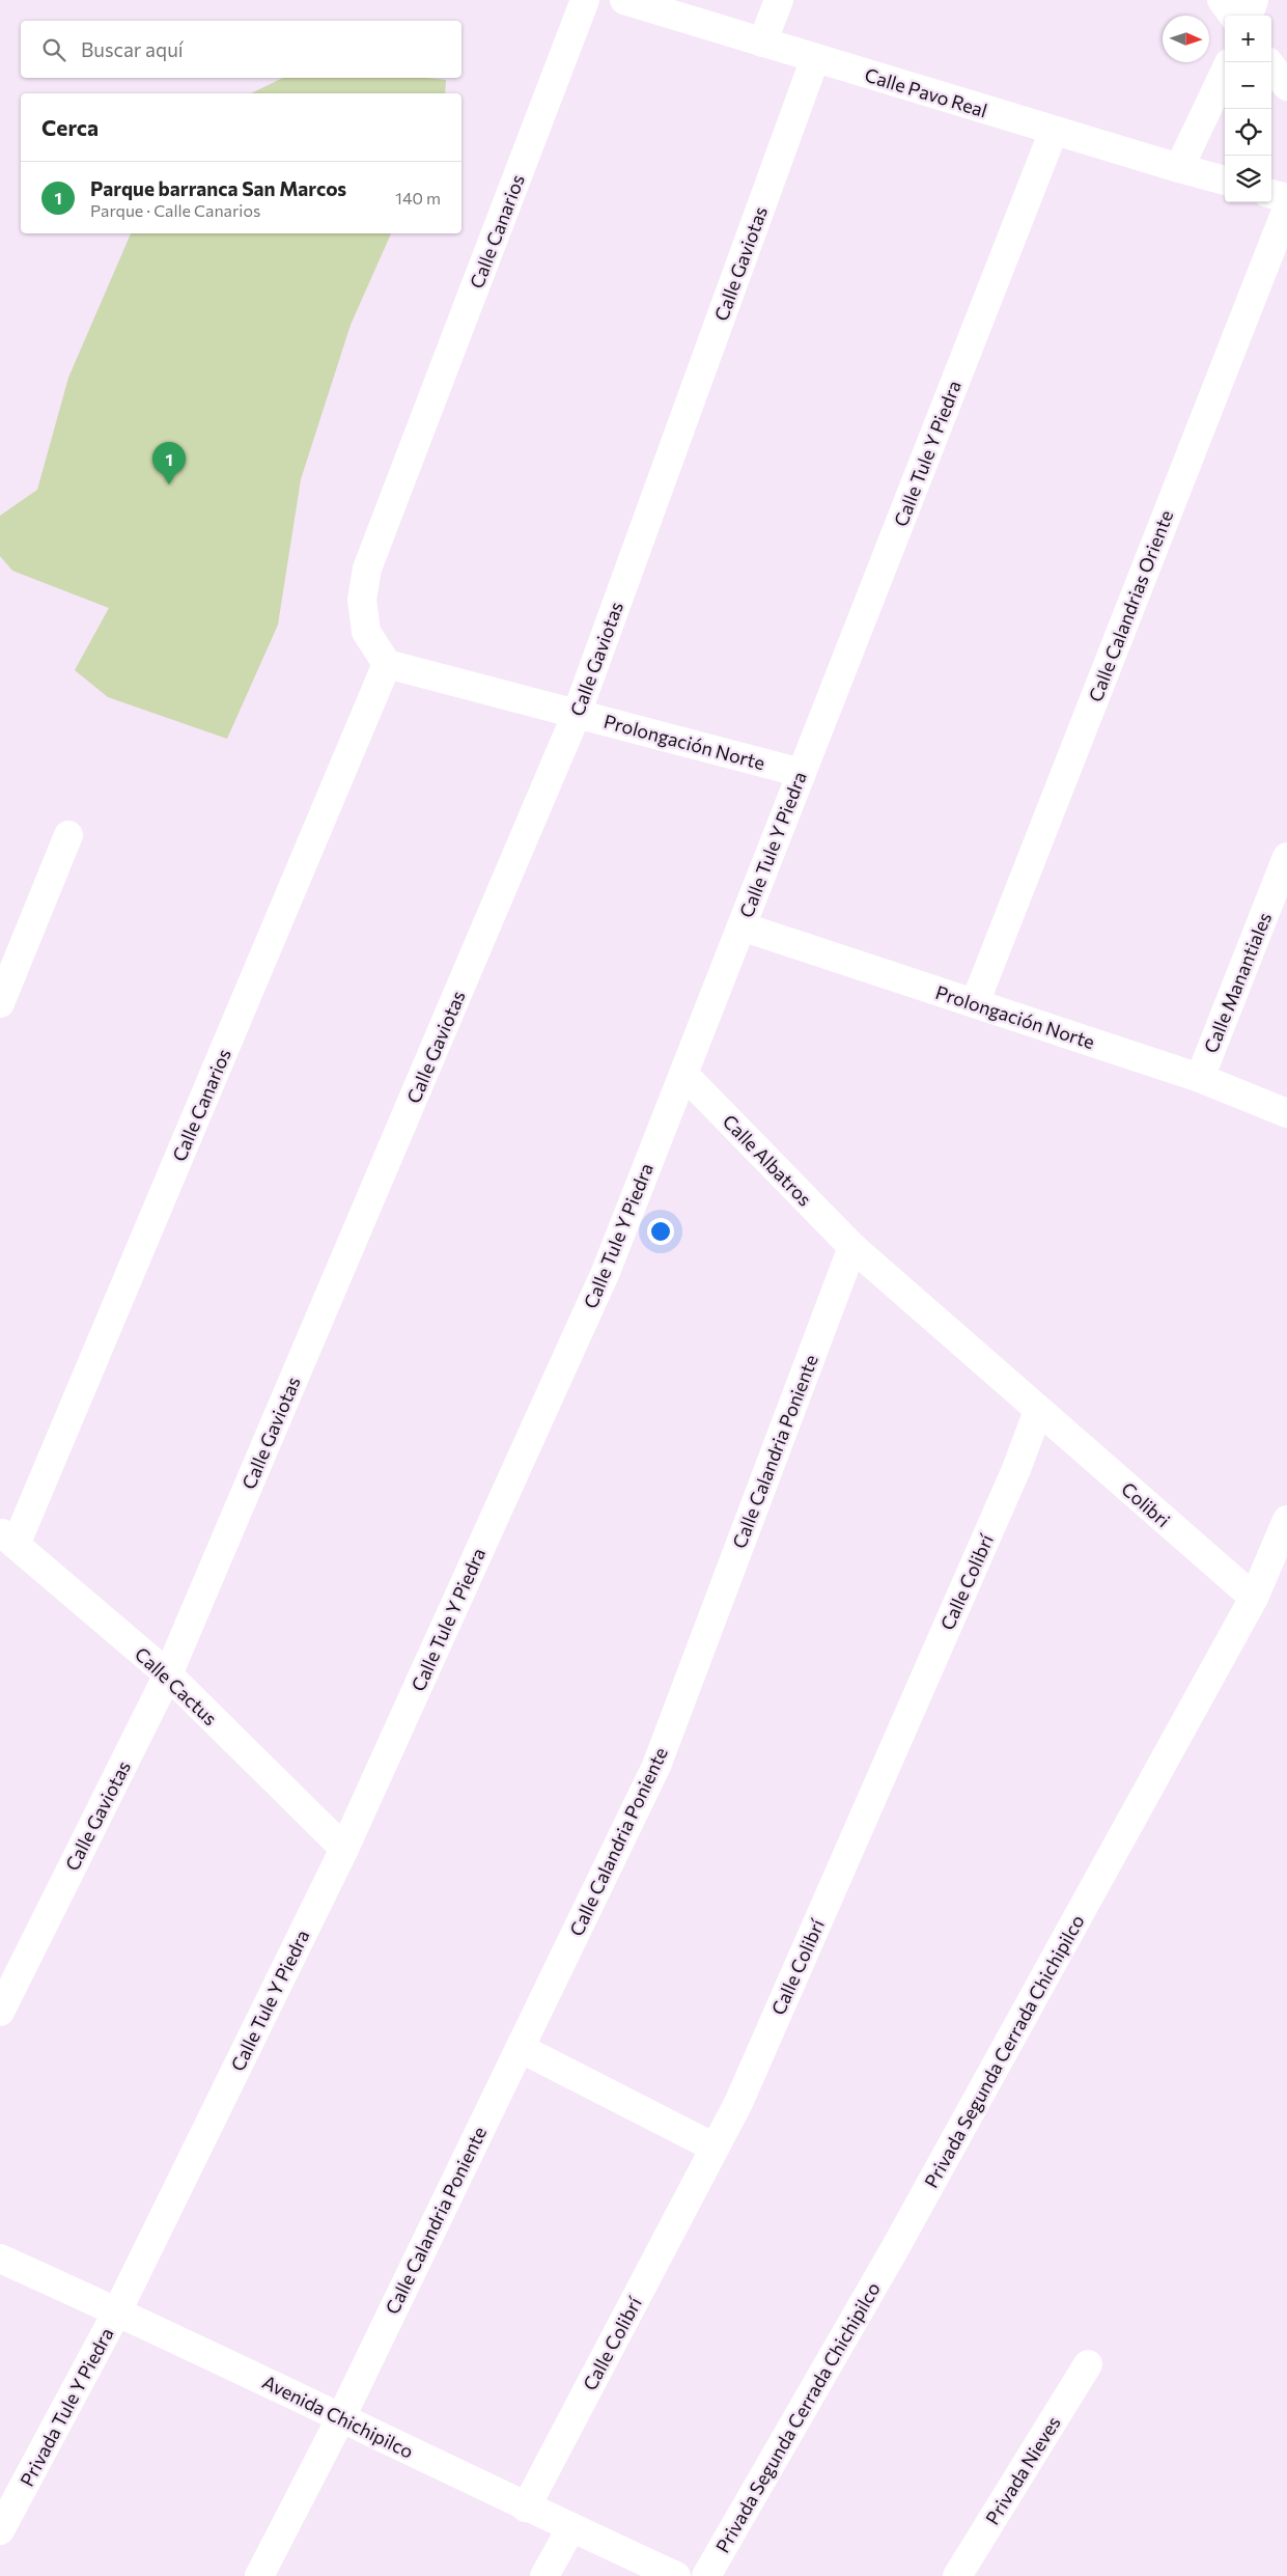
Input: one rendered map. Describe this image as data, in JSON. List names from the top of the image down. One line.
{"streets":{"street":["Calle Pavo Real","Calle Canarios","Calle Gaviotas","Calle Tule Y Piedra","Calle Calandrias Oriente","Prolongación Norte","Calle Manantiales","Calle Albatros","Calle Calandria Poniente","Colibri","Calle Colibrí","Calle Cactus","Privada Segunda Cerrada Chichipilco","Privada Tule Y Piedra","Avenida Chichipilco","Privada Nieves"]},"crossings":[["Calle Pavo Real","Calle Gaviotas"],["Calle Pavo Real","Calle Tule Y Piedra"],["Calle Canarios","Prolongación Norte"],["Calle Canarios","Calle Cactus"],["Calle Gaviotas","Prolongación Norte"],["Calle Gaviotas","Calle Cactus"],["Calle Tule Y Piedra","Prolongación Norte"],["Calle Tule Y Piedra","Calle Albatros"],["Calle Tule Y Piedra","Calle Cactus"],["Calle Tule Y Piedra","Privada Tule Y Piedra"],["Calle Tule Y Piedra","Avenida Chichipilco"],["Calle Calandrias Oriente","Prolongación Norte"],["Prolongación Norte","Calle Manantiales"],["Calle Albatros","Calle Calandria Poniente"],["Calle Albatros","Colibri"],["Calle Albatros","Calle Colibrí"],["Calle Calandria Poniente","Avenida Chichipilco"],["Colibri","Calle Colibrí"],["Colibri","Privada Segunda Cerrada Chichipilco"],["Calle Colibrí","Avenida Chichipilco"],["Privada Tule Y Piedra","Avenida Chichipilco"]],"north":"right","page":{"map_buttons":["+","−"],"search":"Buscar aquí","heading":"Cerca","list":[{"mark":"1","name":"Parque barranca San Marcos","note":"Parque · Calle Canarios","value":"140 m"}],"pins":"1"}}
